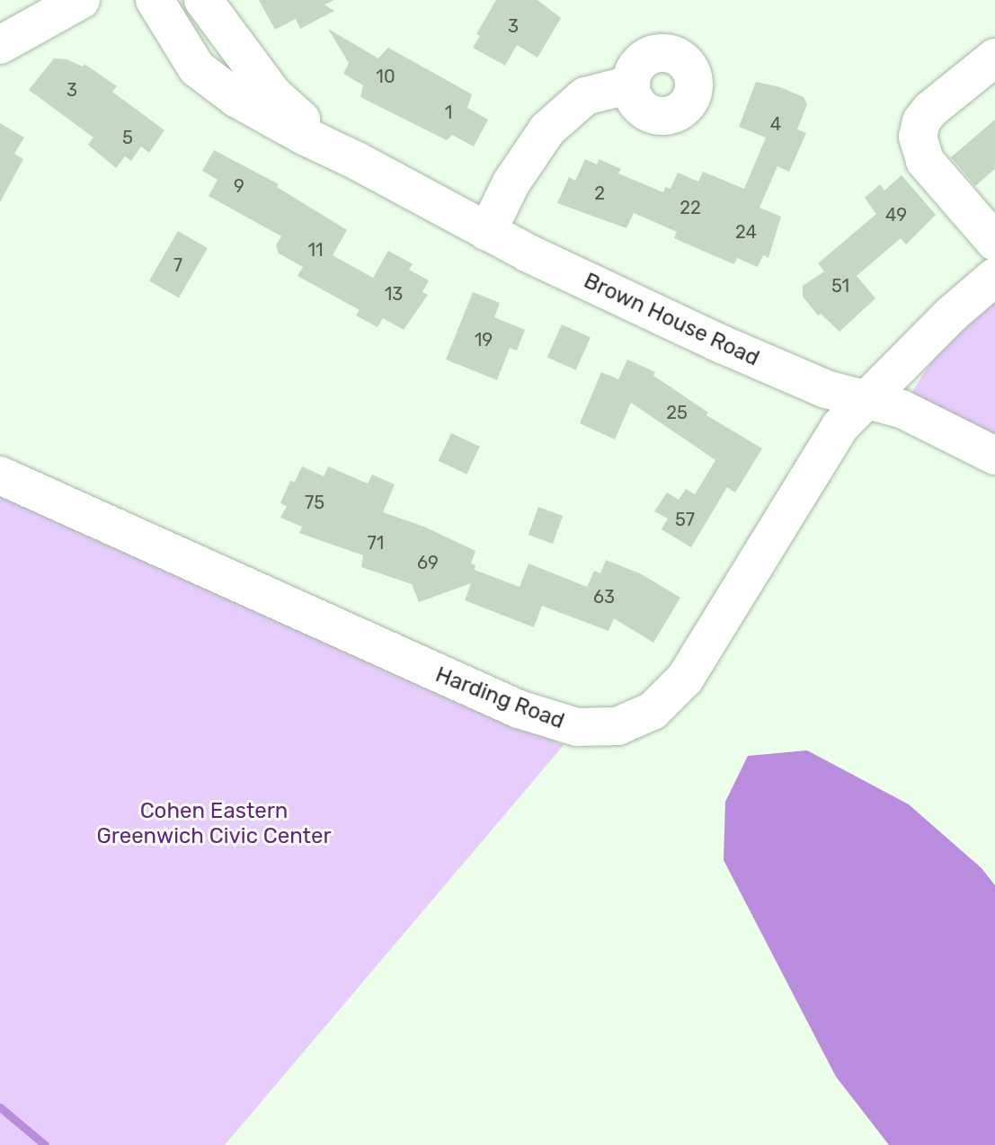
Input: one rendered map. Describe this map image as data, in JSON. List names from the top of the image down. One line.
{"streets":{"street":["Brown House Road","Harding Road"]},"crossings":[["Brown House Road","Harding Road"]],"parks":["Cohen Eastern Greenwich Civic Center"],"house_numbers":["3","10","3","1","4","5","9","2","22","49","24","11","7","51","13","19","25","75","57","71","69","63"]}
